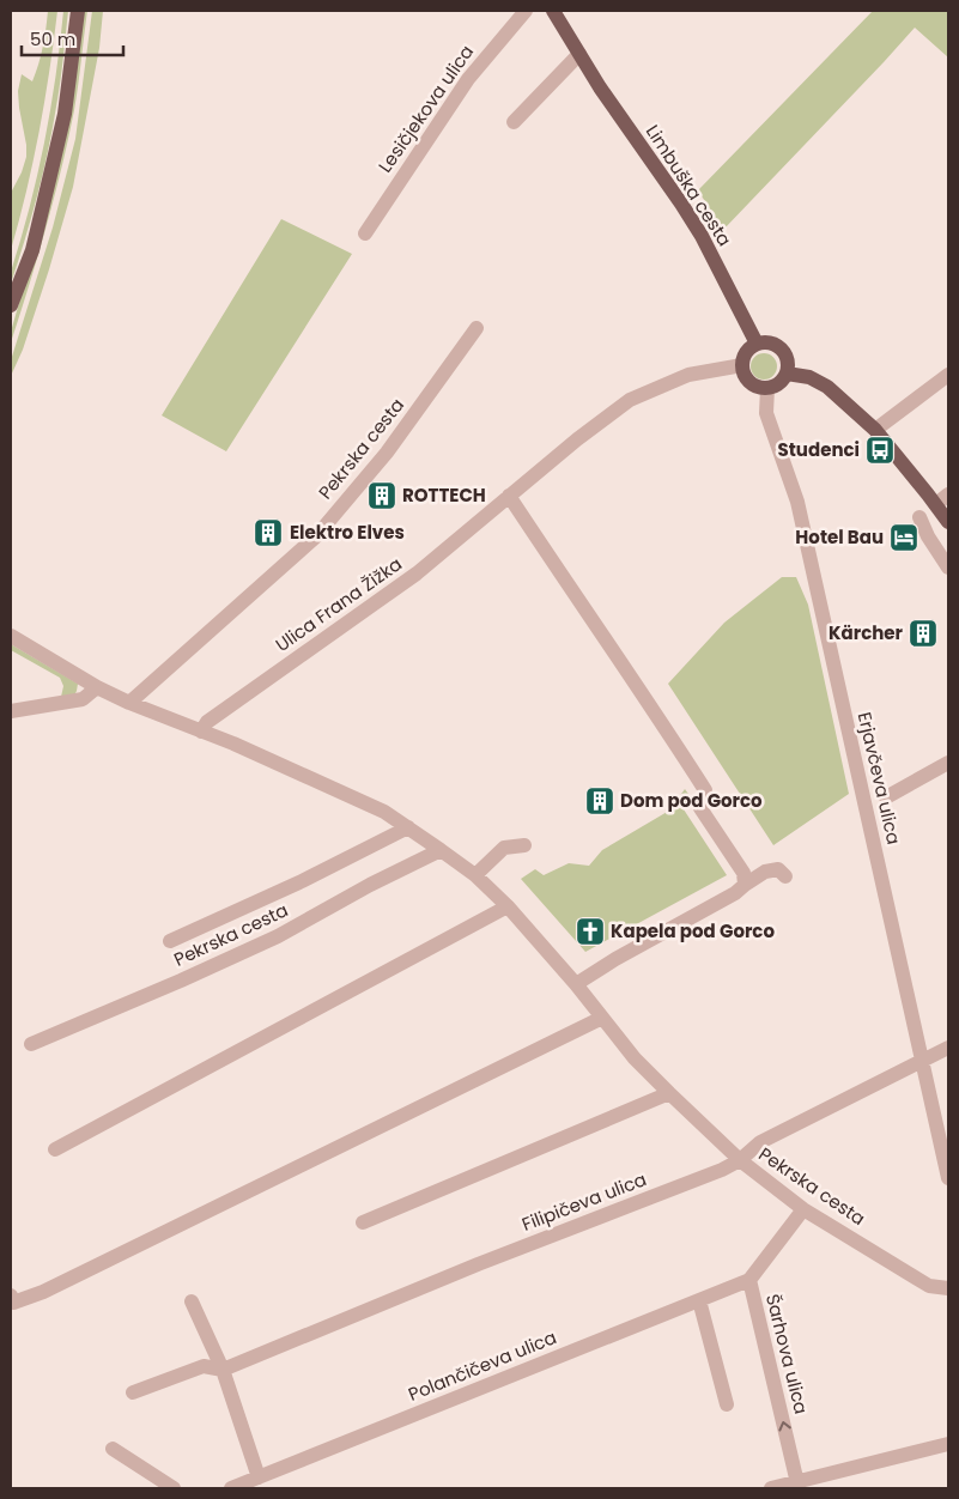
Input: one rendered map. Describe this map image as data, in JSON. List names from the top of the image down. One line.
{"streets":{"main road":["Limbuška cesta"],"street":["Lesičjekova ulica","Pekrska cesta","Ulica Frana Žižka","Erjavčeva ulica","Filipičeva ulica","Šarhova ulica","Polančičeva ulica"]},"crossings":[["Limbuška cesta","Ulica Frana Žižka"],["Limbuška cesta","Erjavčeva ulica"],["Pekrska cesta","Ulica Frana Žižka"],["Pekrska cesta","Filipičeva ulica"],["Pekrska cesta","Šarhova ulica"],["Ulica Frana Žižka","Erjavčeva ulica"],["Erjavčeva ulica","Filipičeva ulica"],["Šarhova ulica","Polančičeva ulica"]],"places":{"bus stop":["Studenci"],"building":["ROTTECH","Elektro Elves","Kärcher","Dom pod Gorco"],"hotel":["Hotel Bau"],"church":["Kapela pod Gorco"]},"scale_bar":"50 m"}
